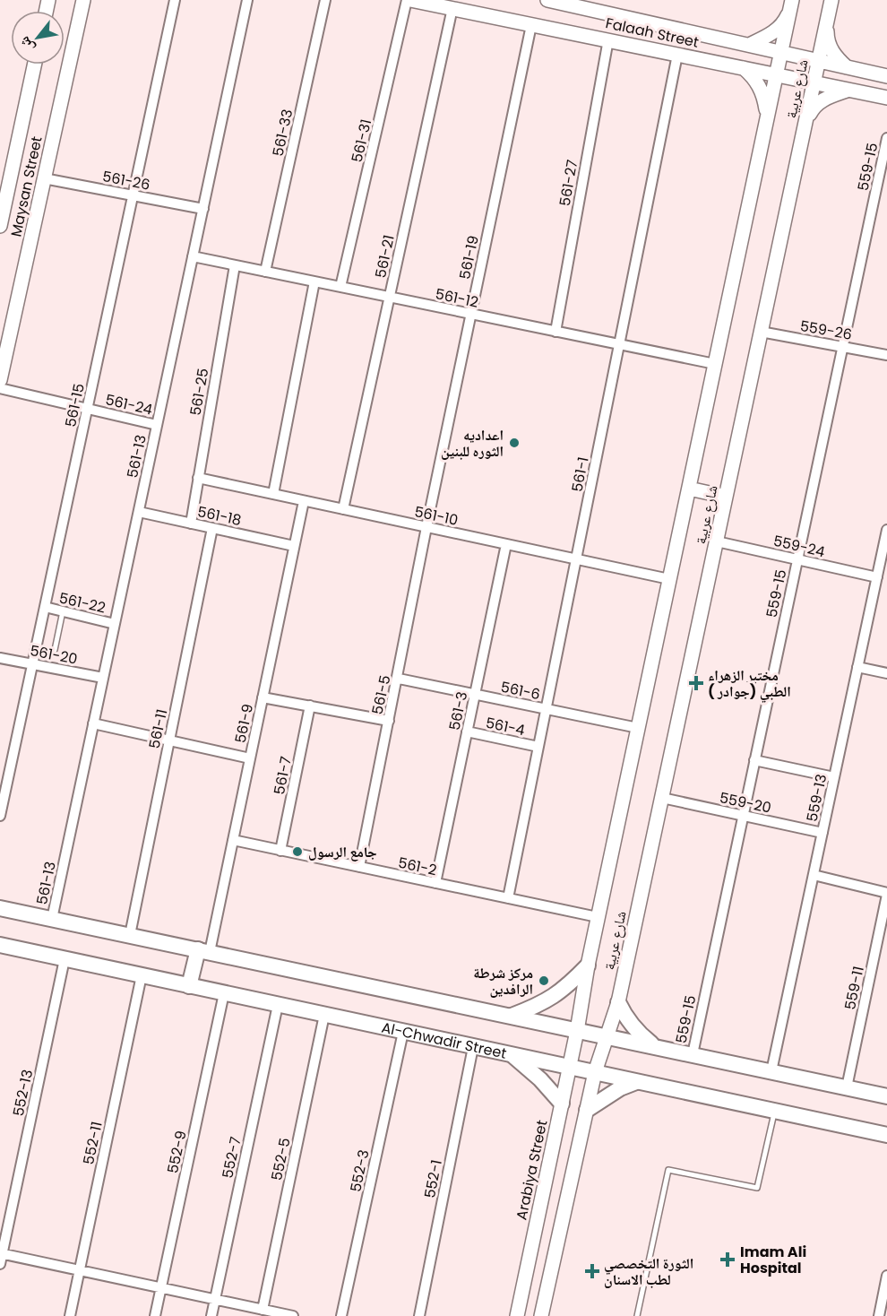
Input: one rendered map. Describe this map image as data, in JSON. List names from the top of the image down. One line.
{"streets":{"main road":["Falaah Street","شارع عربية","Maysan Street","Al-Chwadir Street","Arabiya Street"],"street":["561-33","561-31","559-15","561-26","561-27","561-21","561-19","561-12","559-26","561-25","561-24","561-15","561-13","561-1","561-18","561-10","559-24","561-22","561-20","561-6","561-5","561-3","561-9","561-4","561-11","561-7","559-13","559-20","561-2","559-11","552-13","552-11","552-9","552-7","552-5","552-3","552-1"]},"crossings":[["Falaah Street","شارع عربية"],["Falaah Street","561-31"],["Falaah Street","561-27"],["Falaah Street","561-21"],["Falaah Street","561-19"],["Falaah Street","561-1"],["شارع عربية","561-12"],["شارع عربية","559-26"],["شارع عربية","561-10"],["شارع عربية","559-24"],["شارع عربية","561-6"],["شارع عربية","559-20"],["شارع عربية","561-2"],["شارع عربية","Arabiya Street"],["561-33","561-12"],["561-31","561-12"],["559-15","559-26"],["559-15","559-24"],["559-15","559-20"],["561-26","Maysan Street"],["561-26","561-15"],["561-26","561-13"],["561-27","561-12"],["Maysan Street","561-24"],["561-21","561-12"],["561-21","561-10"],["561-19","561-12"],["561-19","561-10"],["561-19","561-5"],["561-12","561-25"],["561-12","561-13"],["561-12","561-1"],["561-25","561-18"],["561-25","561-10"],["561-24","561-15"],["561-24","561-13"],["561-15","561-22"],["561-15","561-20"],["561-13","561-18"],["561-13","561-22"],["561-13","561-20"],["561-1","561-10"],["561-1","561-6"],["561-1","561-4"],["561-1","561-2"],["561-18","561-9"],["561-18","561-11"],["561-10","561-5"],["561-10","561-3"],["561-10","561-9"],["559-24","559-13"],["561-6","561-5"],["561-6","561-3"],["561-5","561-2"],["561-3","561-4"],["561-3","561-2"],["561-9","561-2"],["561-7","561-2"],["559-13","559-20"],["Al-Chwadir Street","552-13"],["Al-Chwadir Street","552-11"],["Al-Chwadir Street","552-9"],["Al-Chwadir Street","552-7"],["Al-Chwadir Street","552-5"],["Al-Chwadir Street","Arabiya Street"],["Al-Chwadir Street","552-3"],["Al-Chwadir Street","552-1"]],"places":{"other":["اعداديه الثوره للبنين","جامع الرسول","مركز شرطة الرافدين"],"health":["مختبر الزهراء الطبي (جوادر )","Imam Ali Hospital","الثورة التخصصي لطب الاسنان"]},"north":"bottom left"}
